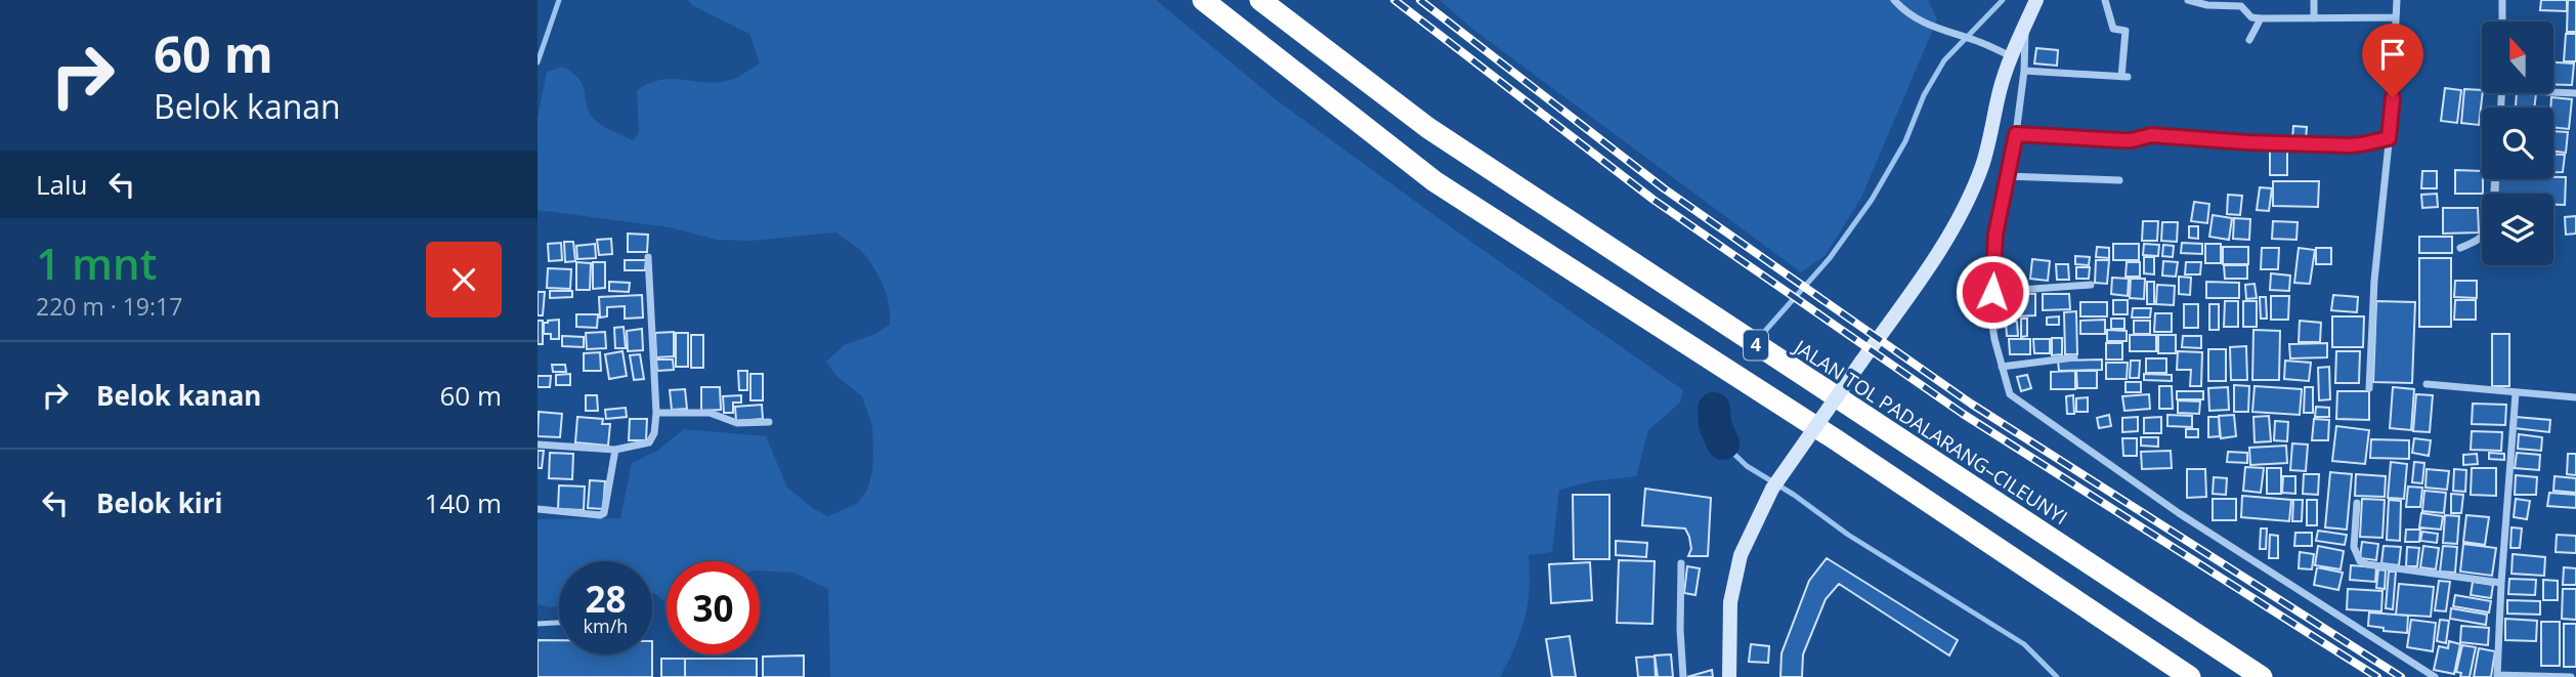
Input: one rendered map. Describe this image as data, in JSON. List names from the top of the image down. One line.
{"streets":{"highway":["4","JALAN TOL PADALARANG–CILEUNYI"]},"north":"top","page":{"turn":["60 m","Belok kanan"],"then":"Lalu","heading":["1 mnt","220 m · 19:17"],"list":[{"name":"Belok kanan","value":"60 m"},{"name":"Belok kiri","value":"140 m"}],"speed":"28 km/h","limit":"30"}}
